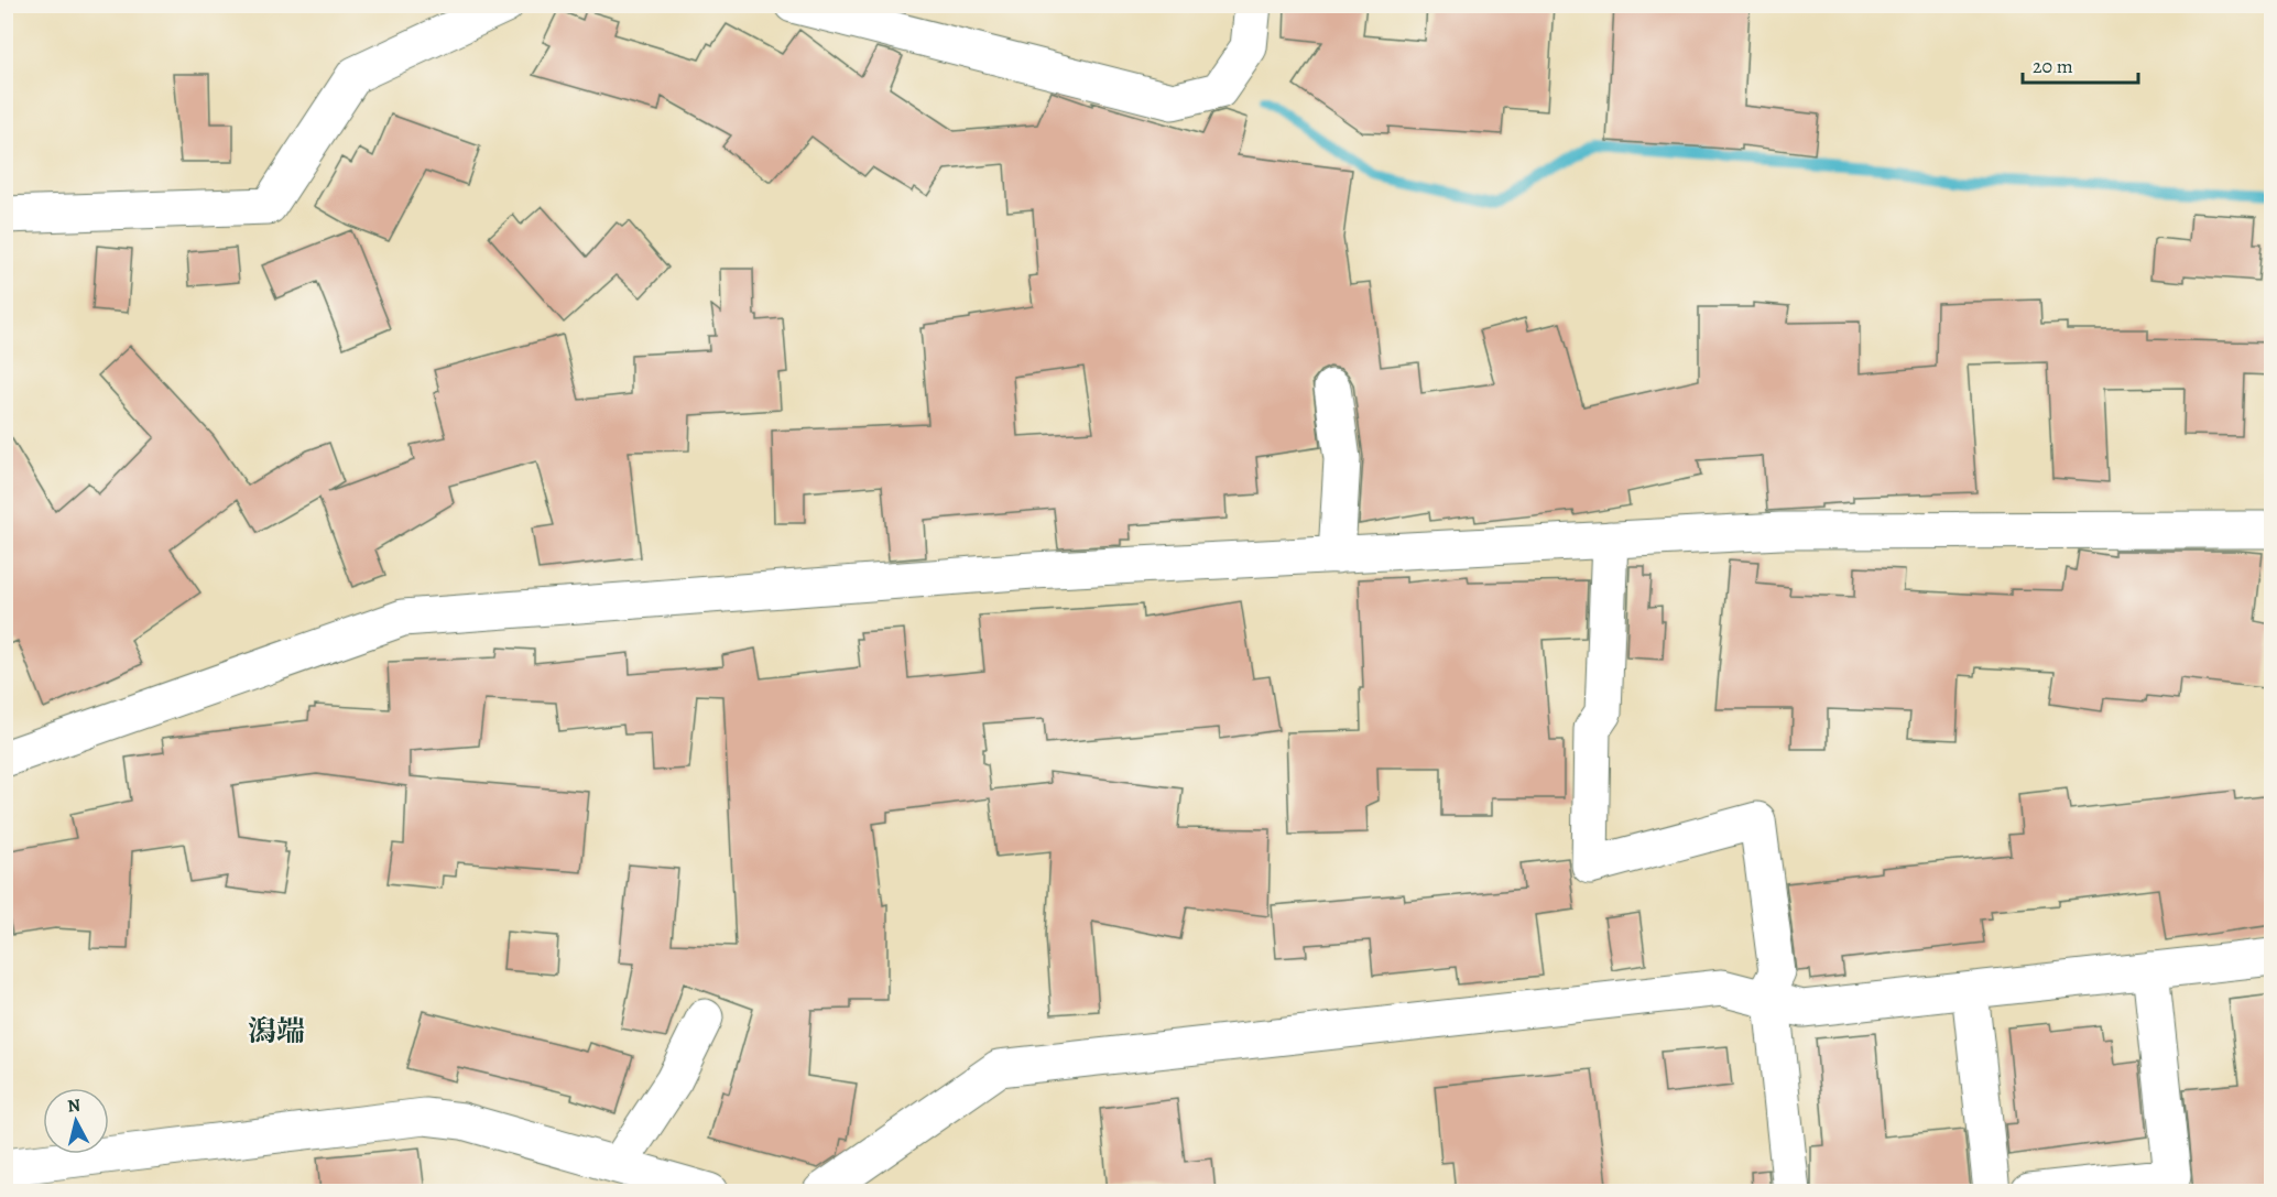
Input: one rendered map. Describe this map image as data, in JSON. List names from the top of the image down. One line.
{"districts":["潟端"],"scale_bar":"20 m","north":"top"}
